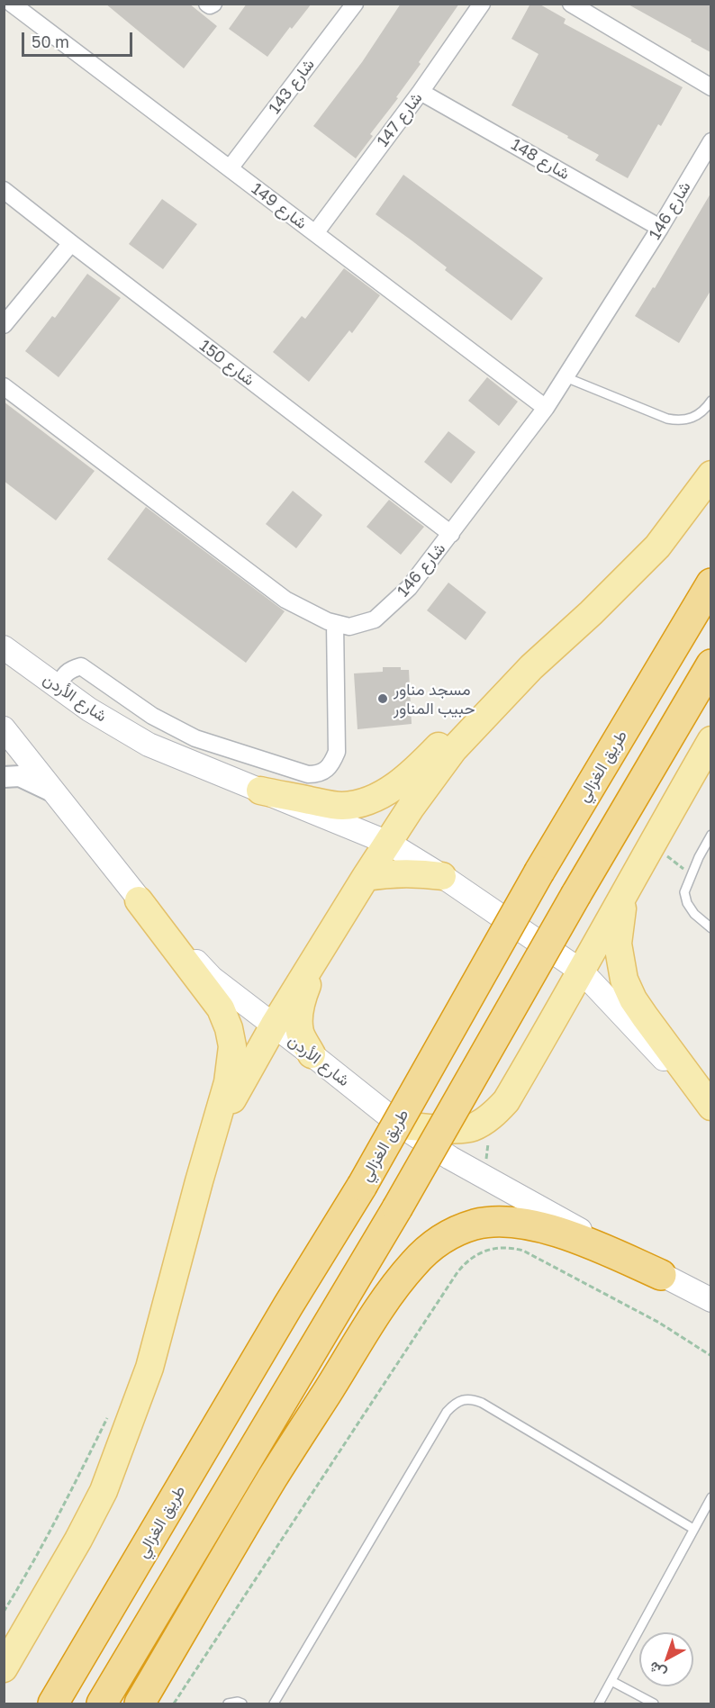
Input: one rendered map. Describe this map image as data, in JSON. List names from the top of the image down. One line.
{"streets":{"highway":["طريق الغزالي"],"main road":["شارع الأردن"],"street":["شارع 143","شارع 147","شارع 148","شارع 149","شارع 146","شارع 150"]},"crossings":[["شارع 143","شارع 149"],["شارع 147","شارع 148"],["شارع 147","شارع 149"],["شارع 148","شارع 146"],["شارع 149","شارع 146"],["شارع 146","شارع 150"]],"places":["مسجد مناور حبيب المناور"],"scale_bar":"50 m","north":"bottom left"}
